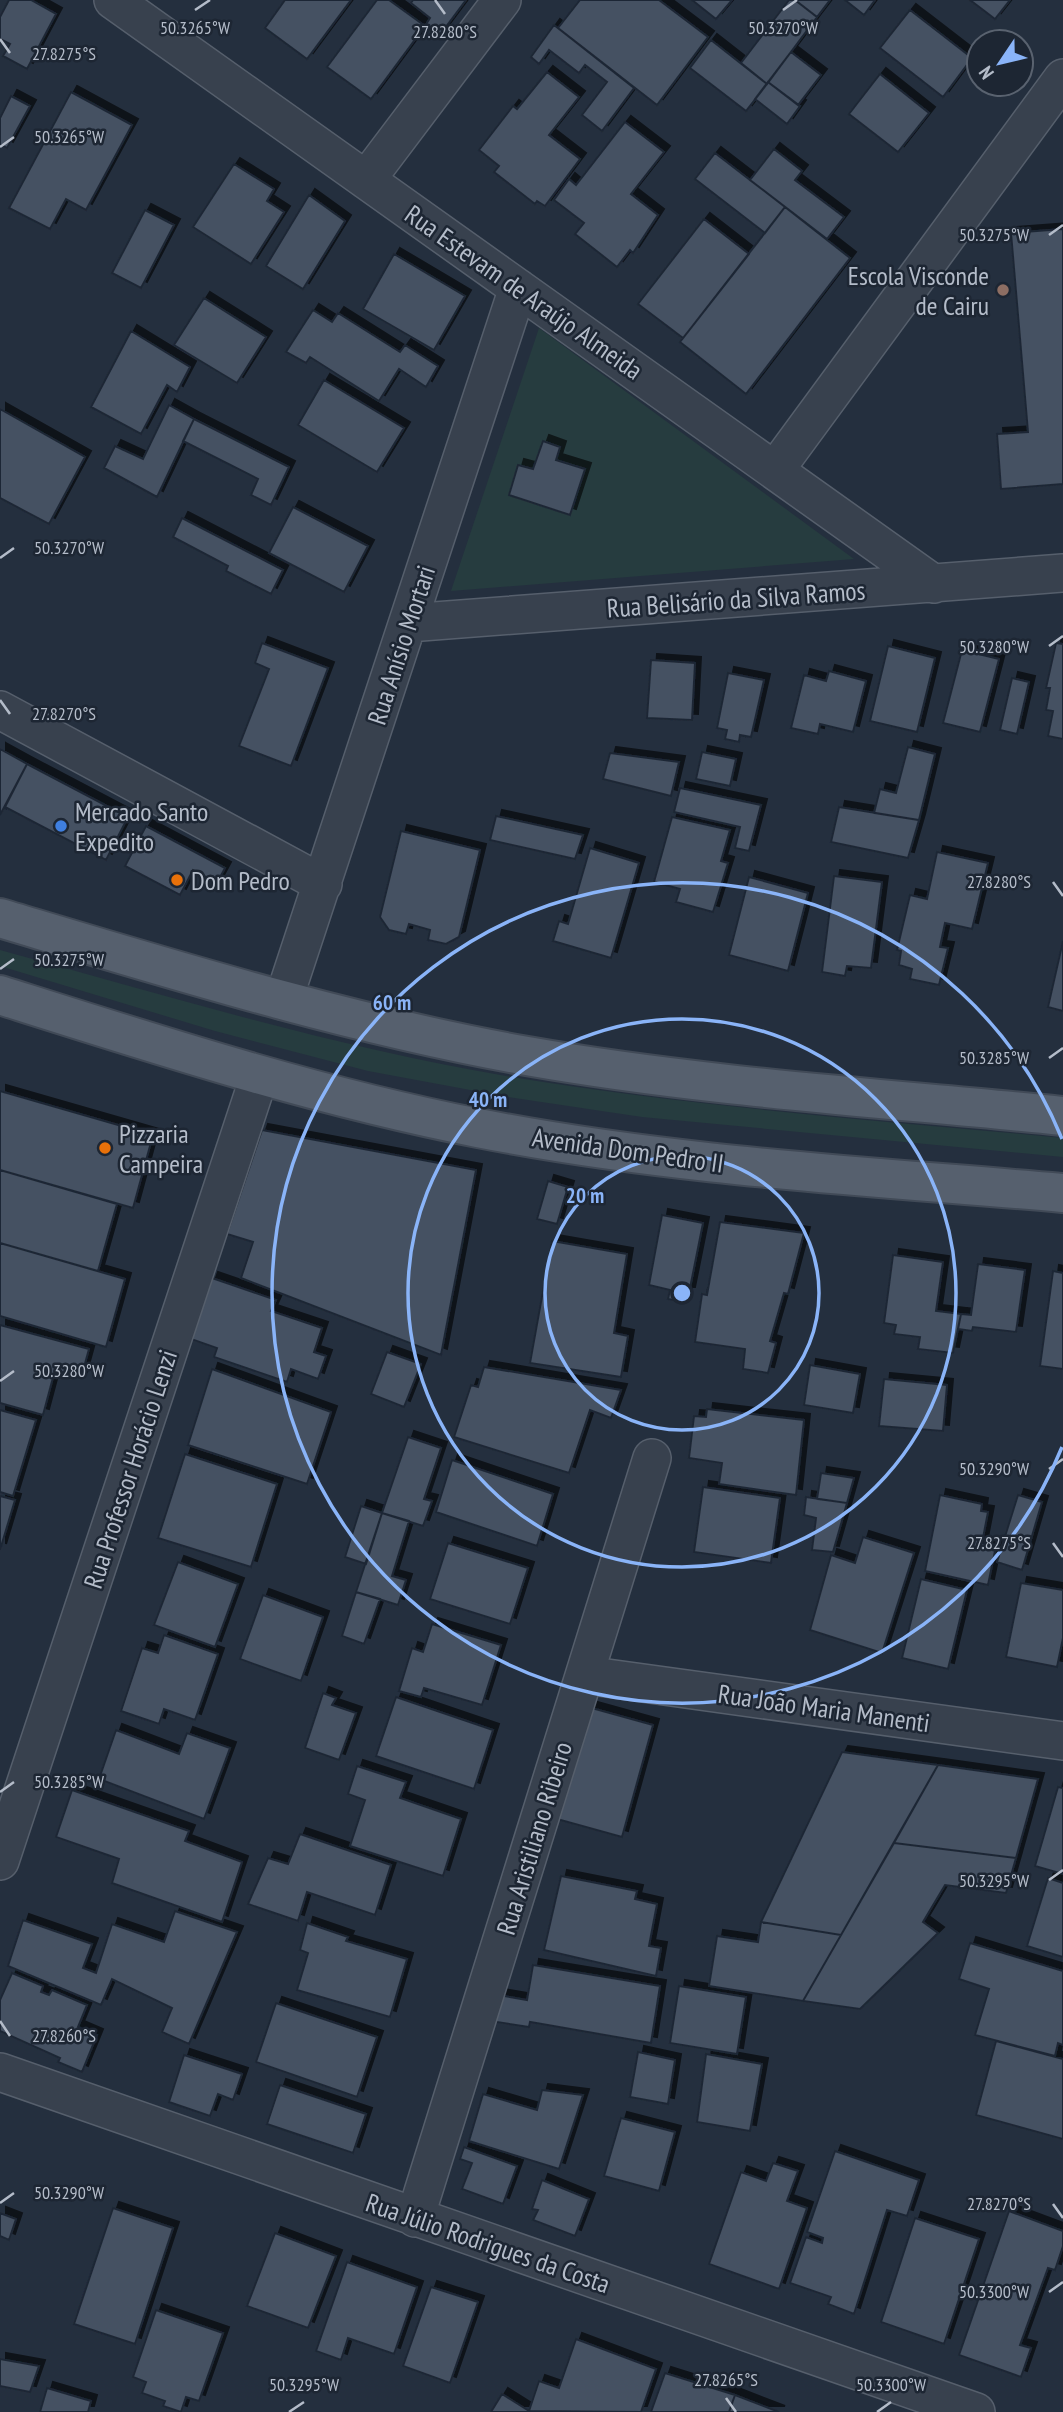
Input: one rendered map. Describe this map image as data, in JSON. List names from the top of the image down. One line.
{"streets":{"main road":["Avenida Dom Pedro II"],"street":["Rua Estevam de Araújo Almeida","Rua Belisário da Silva Ramos","Rua Anísio Mortari","Rua Professor Horácio Lenzi","Rua João Maria Manenti","Rua Aristiliano Ribeiro","Rua Júlio Rodrigues da Costa"]},"crossings":[["Rua Estevam de Araújo Almeida","Rua Belisário da Silva Ramos"],["Rua Estevam de Araújo Almeida","Rua Anísio Mortari"],["Rua Belisário da Silva Ramos","Rua Anísio Mortari"],["Avenida Dom Pedro II","Rua Professor Horácio Lenzi"],["Rua João Maria Manenti","Rua Aristiliano Ribeiro"],["Rua Aristiliano Ribeiro","Rua Júlio Rodrigues da Costa"]],"places":["Escola Visconde de Cairu","Mercado Santo Expedito","Dom Pedro","Pizzaria Campeira"],"north":"bottom left","coordinates":["50.3270°W","50.3265°W","27.8280°S","27.8275°S","50.3275°W","50.3280°W","27.8270°S","50.3285°W","50.3290°W","50.3295°W","27.8260°S","50.3300°W","27.8265°S"],"rings":["60 m","40 m","20 m"]}
